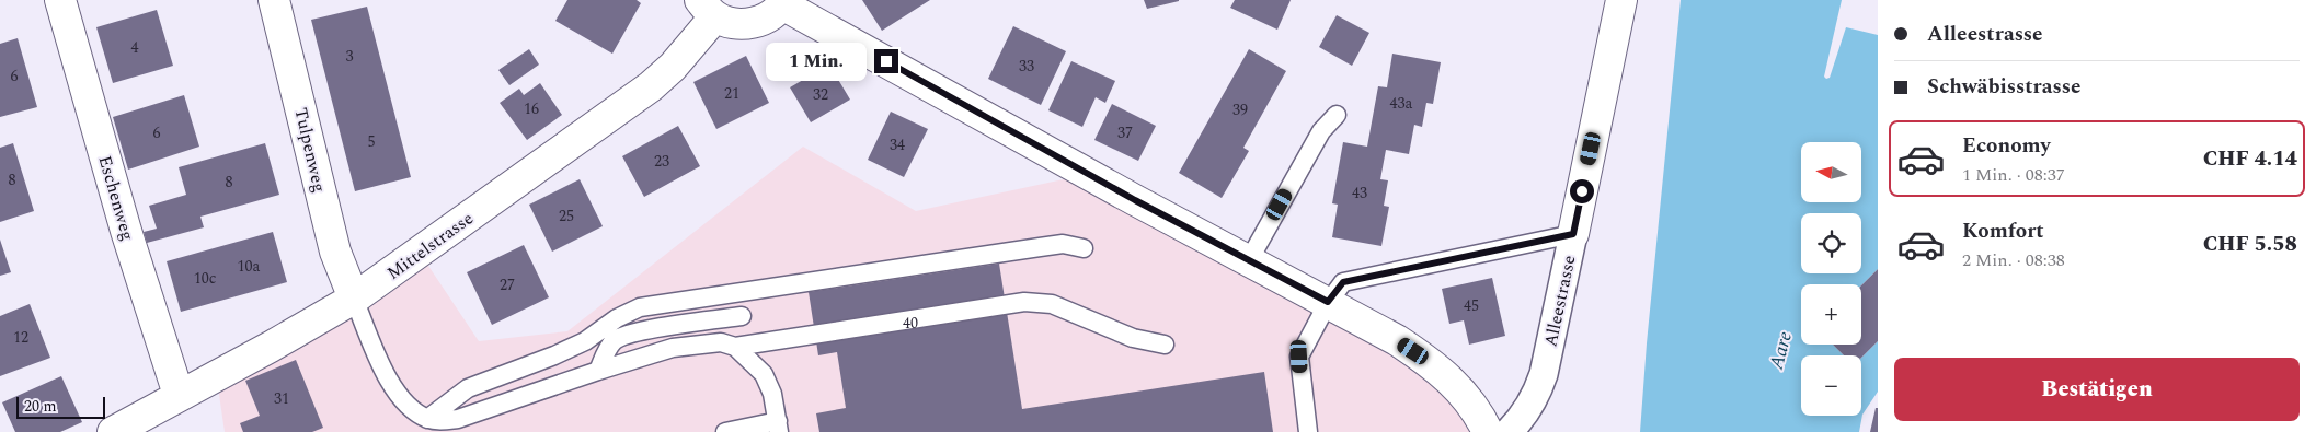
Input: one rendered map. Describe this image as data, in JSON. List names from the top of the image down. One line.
{"streets":{"street":["Tulpenweg","Eschenweg","Mittelstrasse","Alleestrasse"]},"crossings":[["Tulpenweg","Mittelstrasse"],["Eschenweg","Mittelstrasse"]],"water":["Aare"],"house_numbers":["4","3","33","6","21","32","43a","16","39","6","37","5","34","23","8","8","43","25","10a","10c","27","45","40","12","31"],"scale_bar":"20 m","north":"left","page":{"banner":["Alleestrasse","Schwäbisstrasse"],"bubble":"1 Min.","list":[{"name":"Economy","note":"1 Min. · 08:37","value":"CHF 4.14"},{"name":"Komfort","note":"2 Min. · 08:38","value":"CHF 5.58"}],"map_buttons":["+","−"],"buttons":"Bestätigen","scale":"20 m"}}
